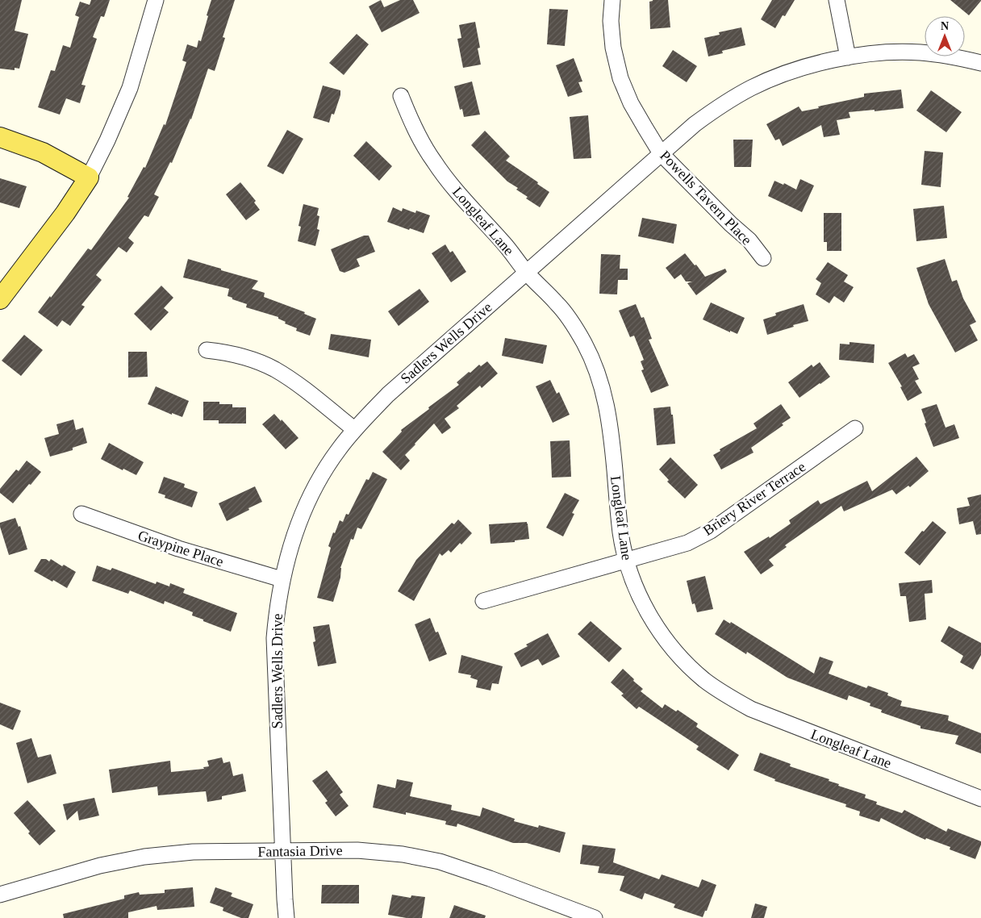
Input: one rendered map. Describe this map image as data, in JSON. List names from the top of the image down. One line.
{"streets":{"street":["Powells Tavern Place","Longleaf Lane","Sadlers Wells Drive","Briery River Terrace","Graypine Place","Fantasia Drive"]},"crossings":[["Powells Tavern Place","Sadlers Wells Drive"],["Longleaf Lane","Sadlers Wells Drive"],["Longleaf Lane","Briery River Terrace"],["Sadlers Wells Drive","Graypine Place"],["Sadlers Wells Drive","Fantasia Drive"]],"north":"top"}
